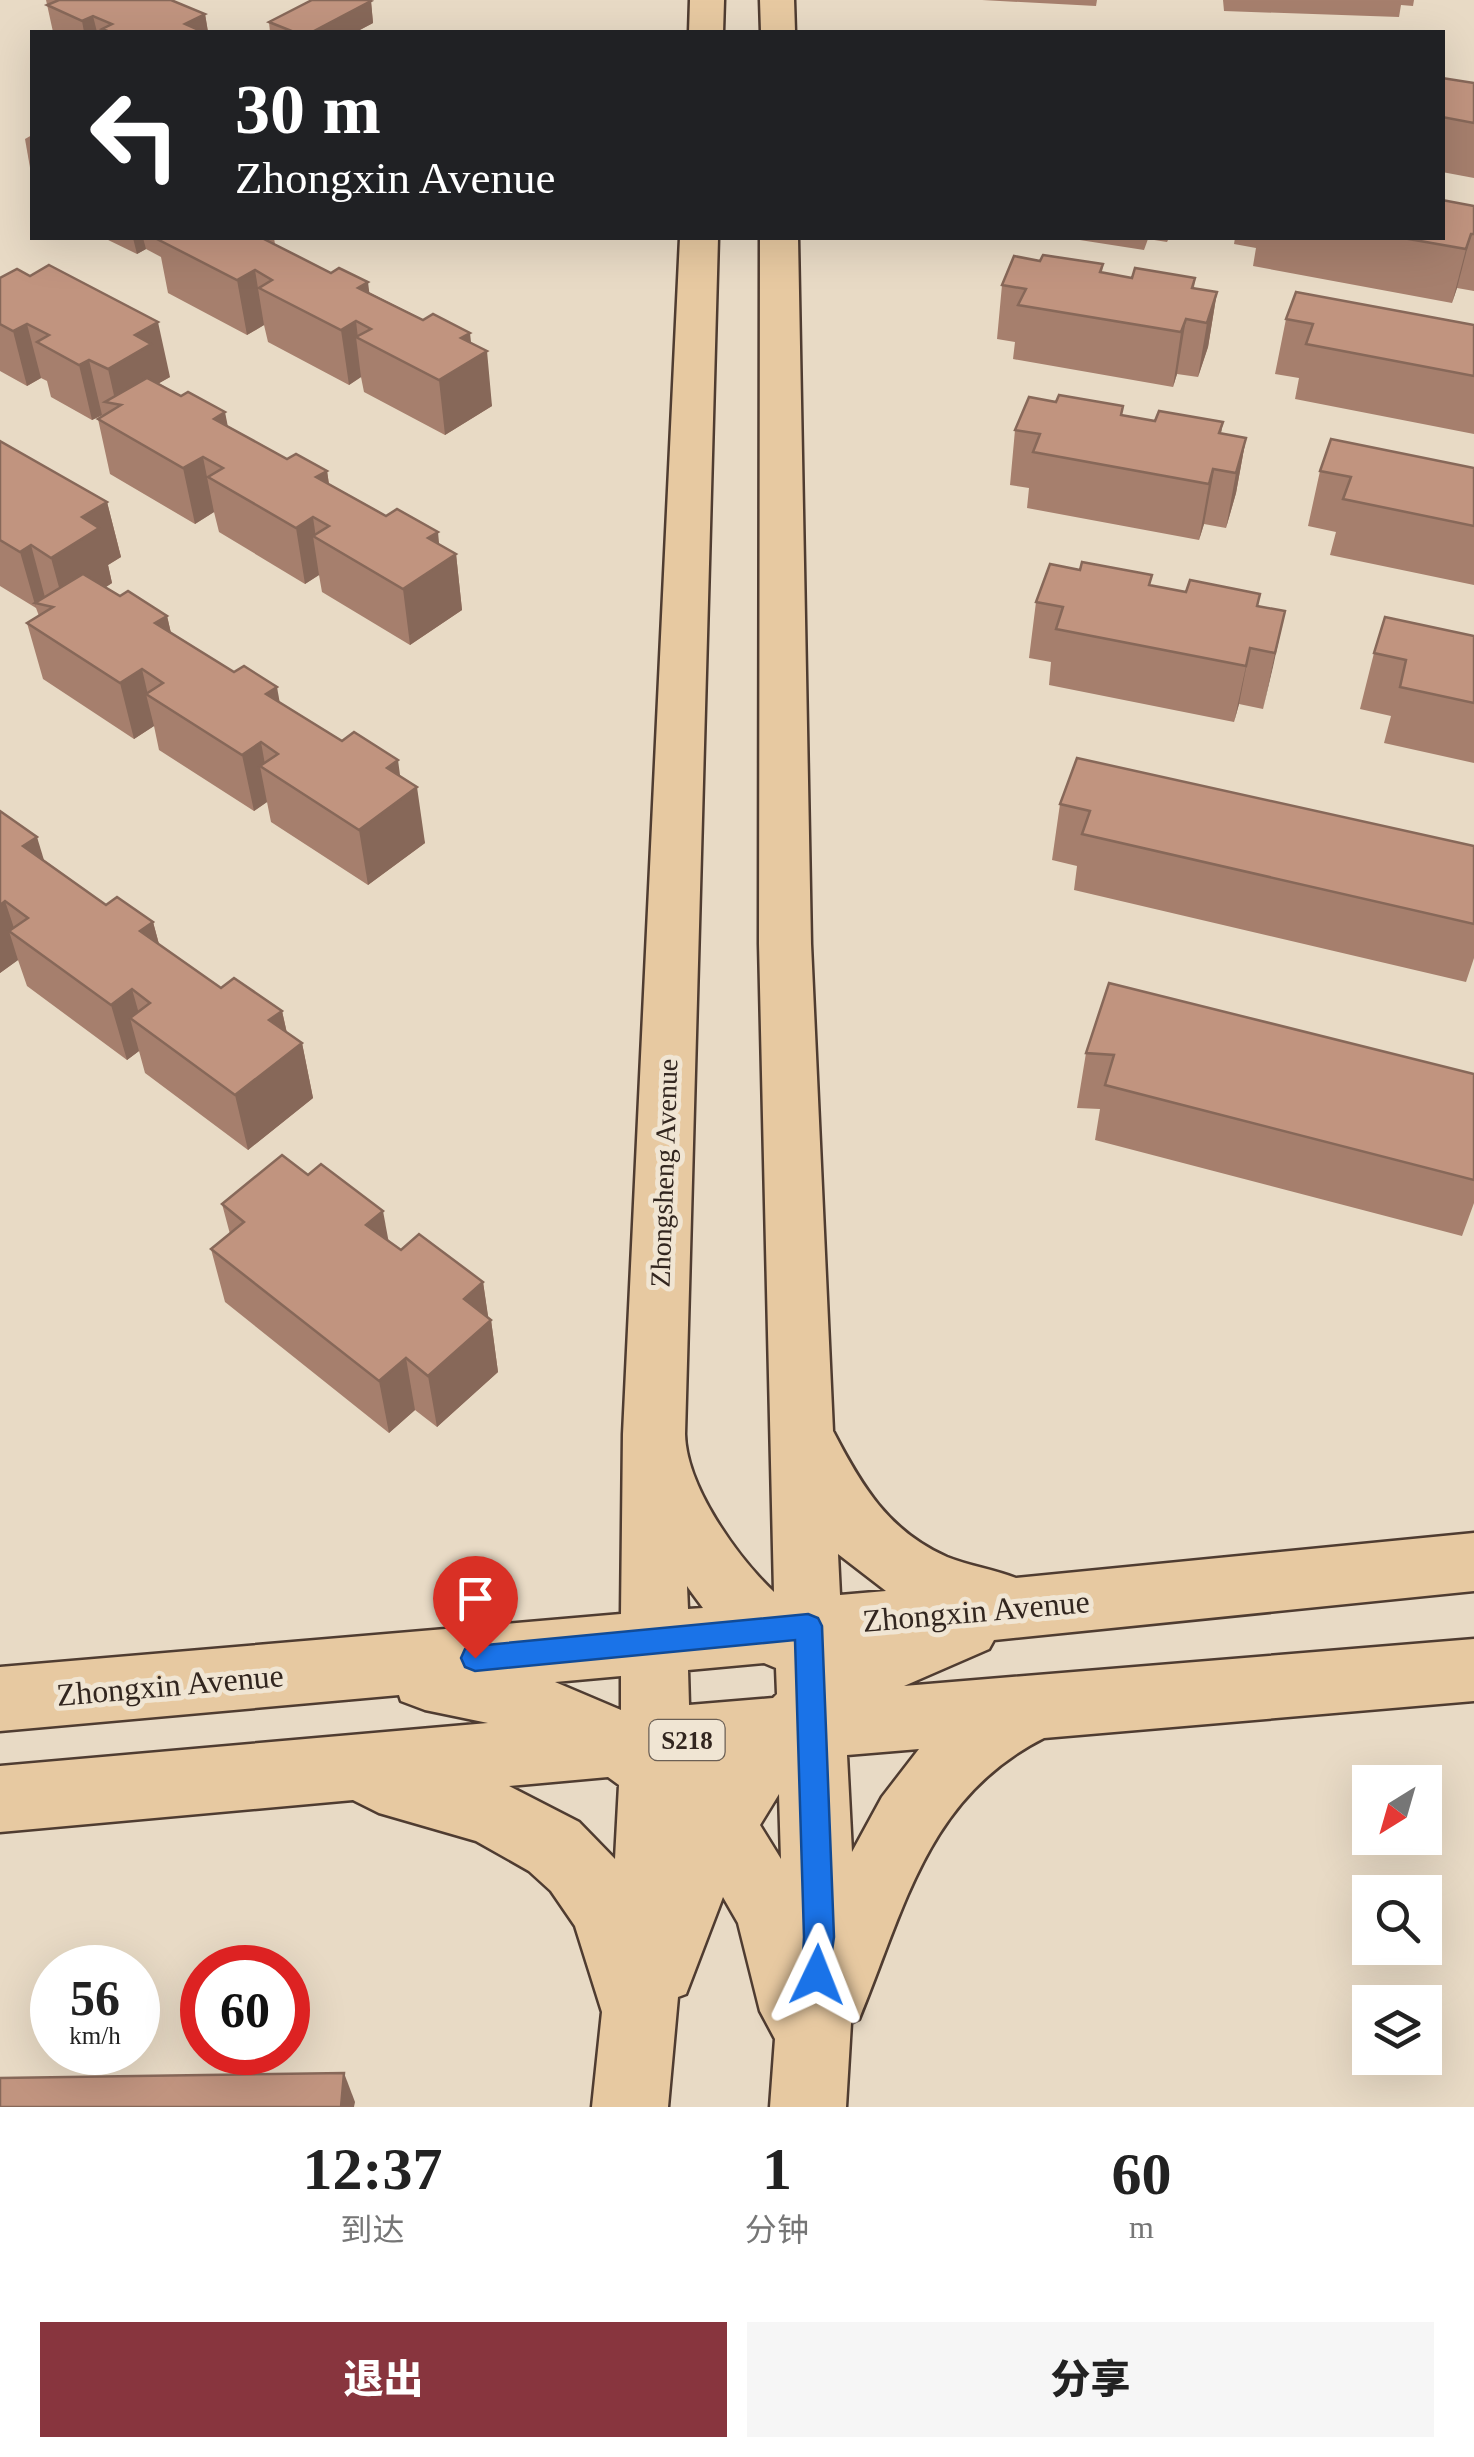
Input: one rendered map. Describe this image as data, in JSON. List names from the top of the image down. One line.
{"streets":{"main road":["Zhongsheng Avenue","Zhongxin Avenue","S218"]},"crossings":[["Zhongsheng Avenue","Zhongxin Avenue"]],"north":"bottom left","page":{"turn":["30 m","Zhongxin Avenue"],"speed":"56 km/h","limit":"60","eta":["12:37","到达","1","分钟","60","m"],"buttons":["退出","分享"]}}
